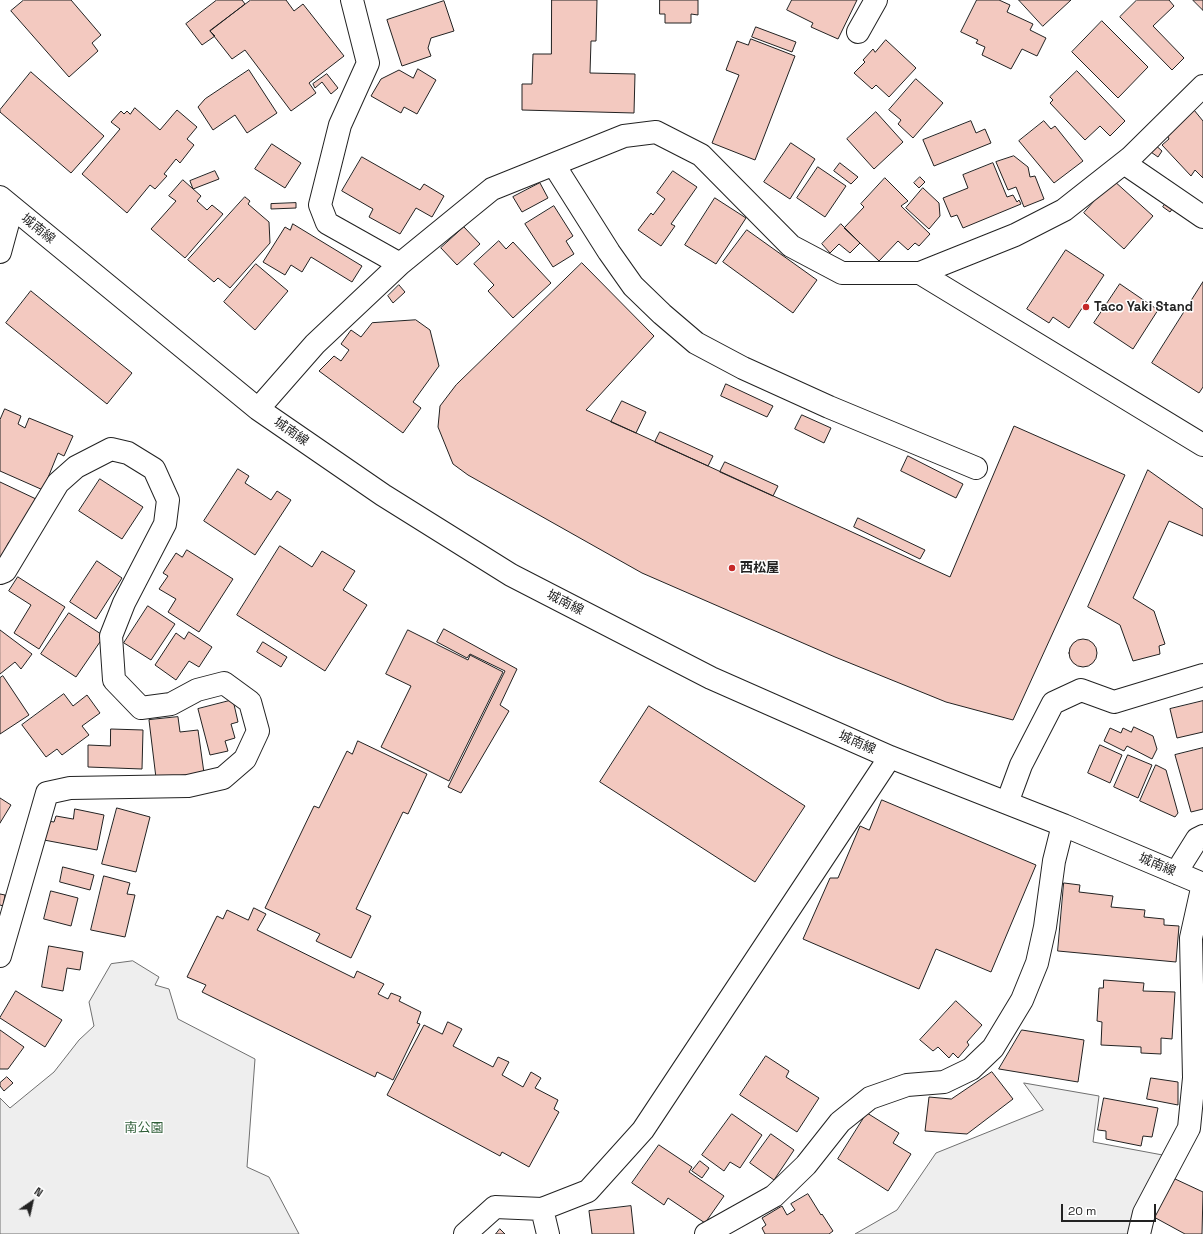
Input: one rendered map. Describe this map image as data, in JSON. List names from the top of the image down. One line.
{"streets":{"street":["城南線"]},"parks":["南公園"],"places":["Taco Yaki Stand","西松屋"],"scale_bar":"20 m","north":"top right"}
